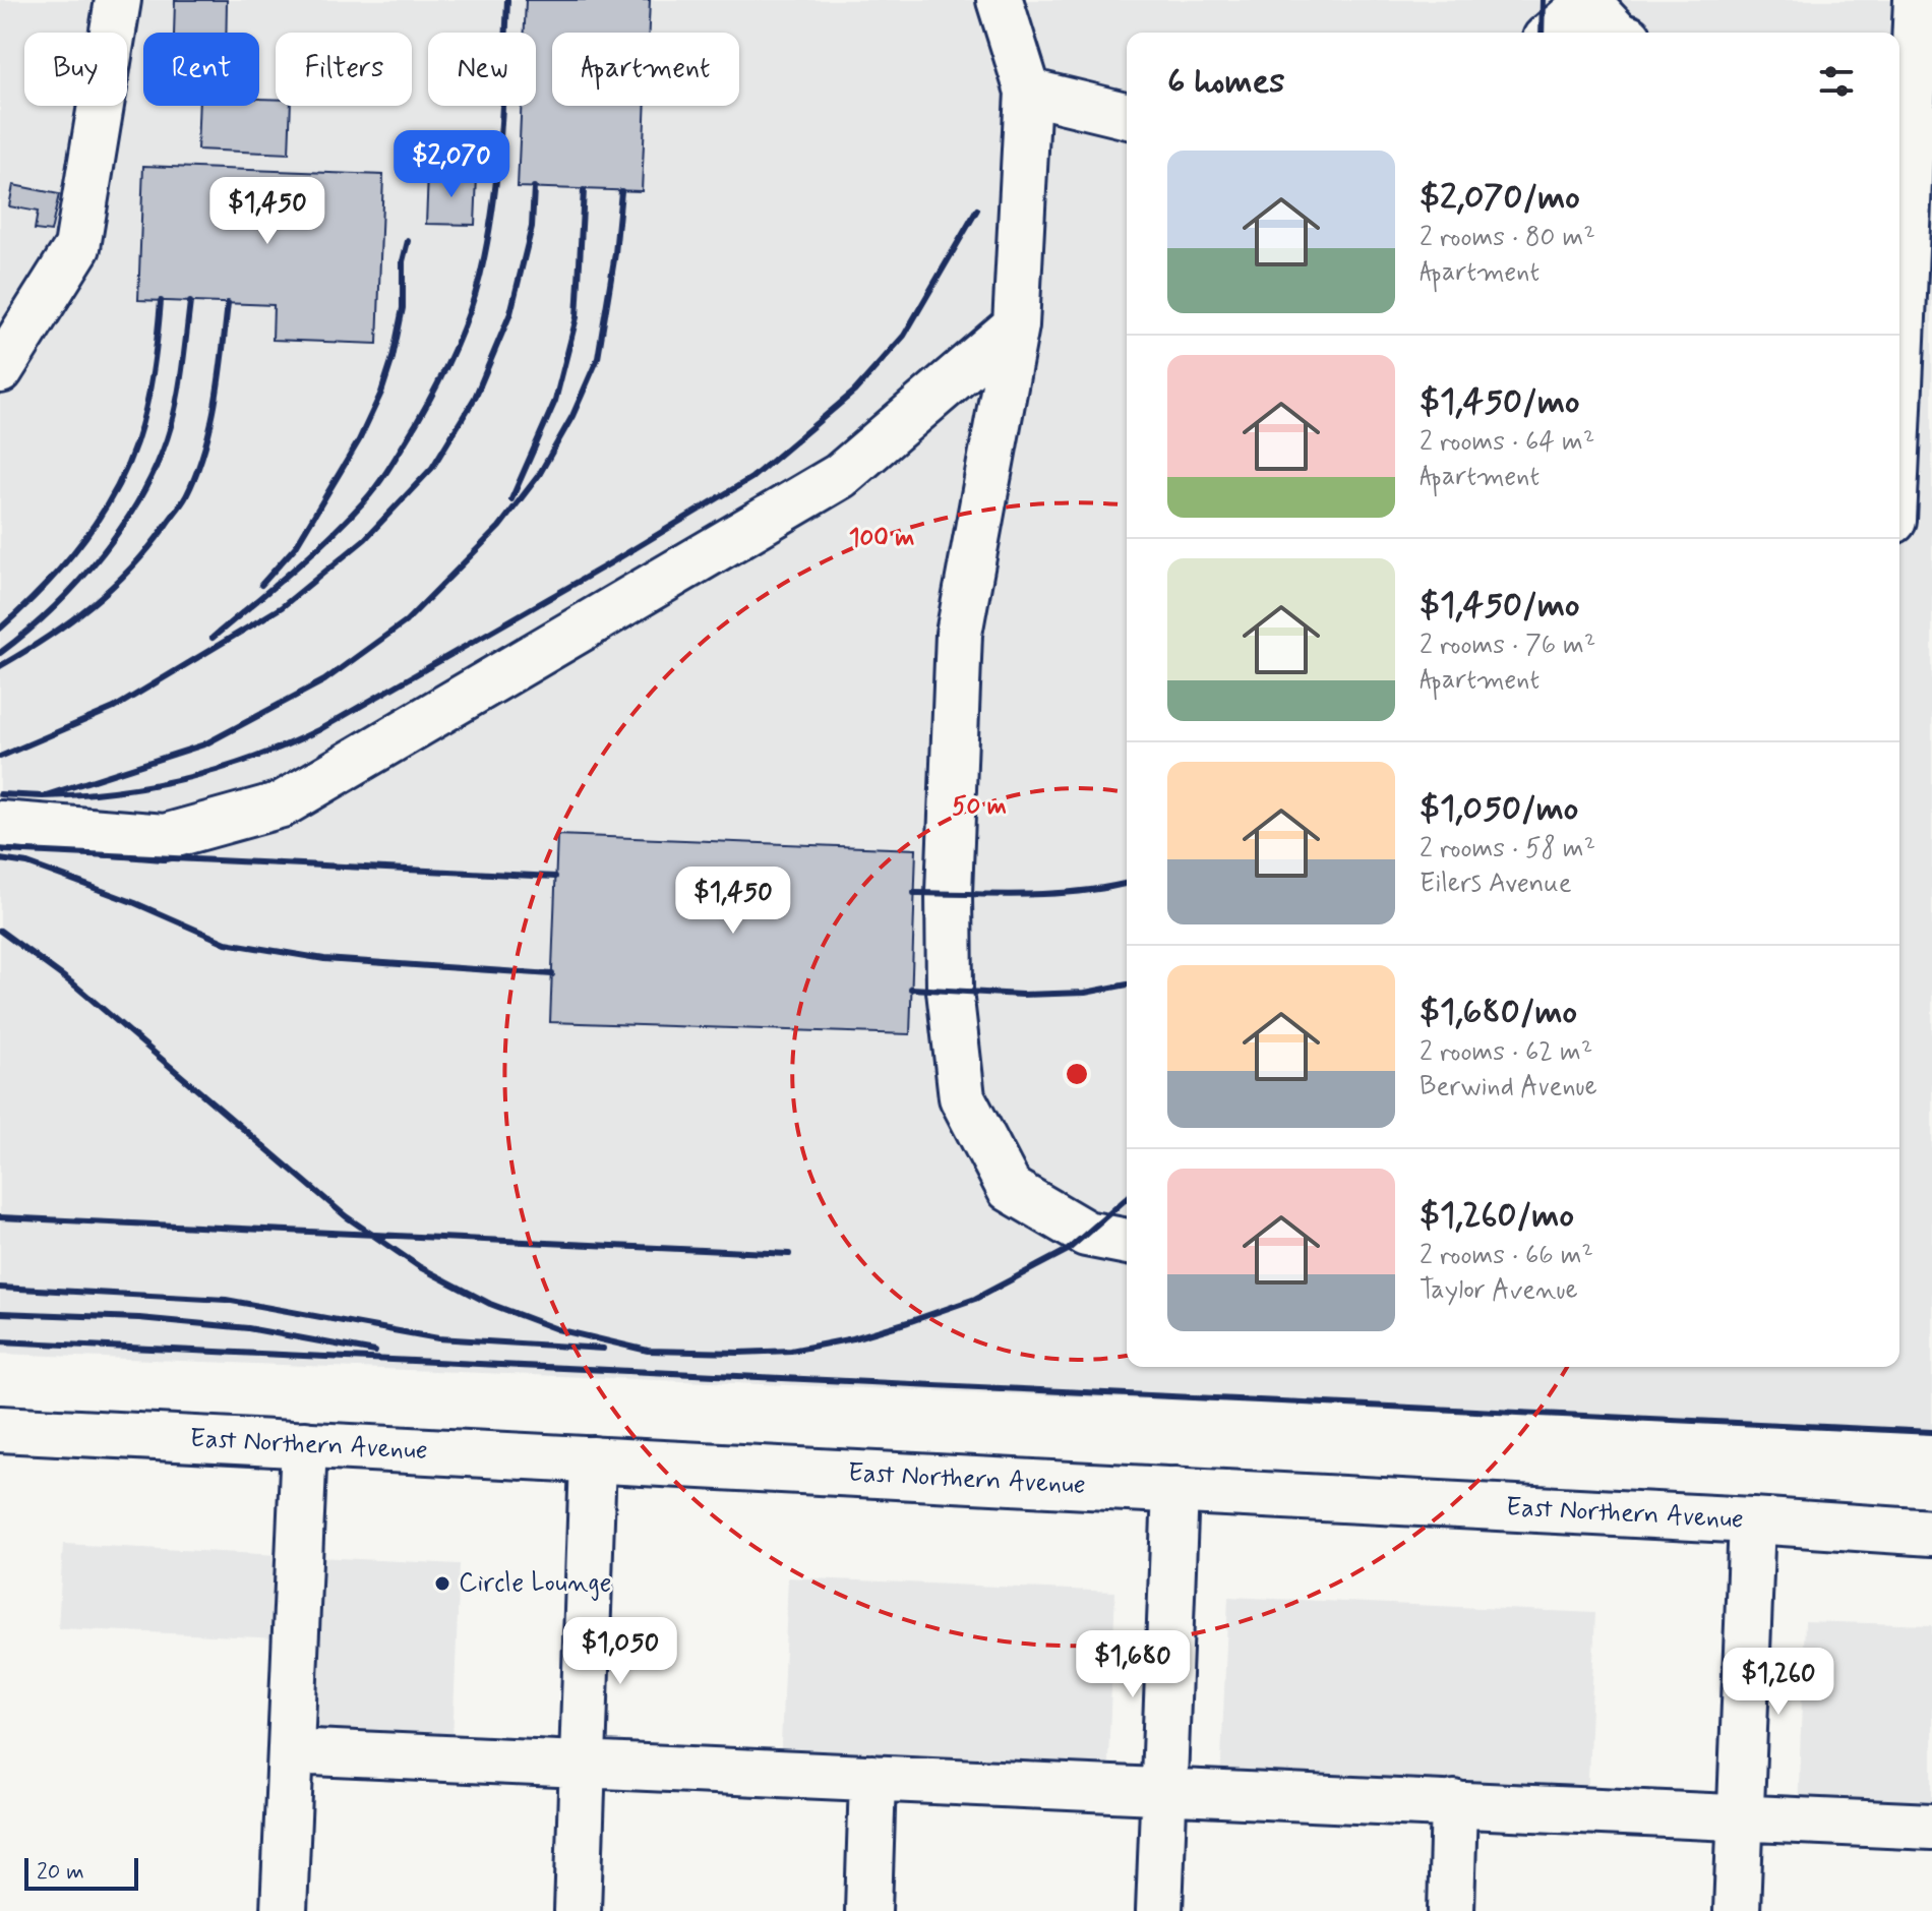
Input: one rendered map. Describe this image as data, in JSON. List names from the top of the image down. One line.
{"streets":{"main road":["East Northern Avenue"]},"places":["Circle Lounge"],"scale_bar":"20 m","page":{"chip":["Buy","Rent","Filters","New","Apartment"],"heading":"6 homes","price":["$2,070","$1,450","$1,450","$1,050","$1,680","$1,260"],"list":[{"name":"$2,070/mo","note":"2 rooms · 80 m² · Apartment"},{"name":"$1,450/mo","note":"2 rooms · 64 m² · Apartment"},{"name":"$1,450/mo","note":"2 rooms · 76 m² · Apartment"},{"name":"$1,050/mo","note":"2 rooms · 58 m² · Eilers Avenue"},{"name":"$1,680/mo","note":"2 rooms · 62 m² · Berwind Avenue"},{"name":"$1,260/mo","note":"2 rooms · 66 m² · Taylor Avenue"}],"scale":"20 m"},"rings":["100 m","50 m"]}
